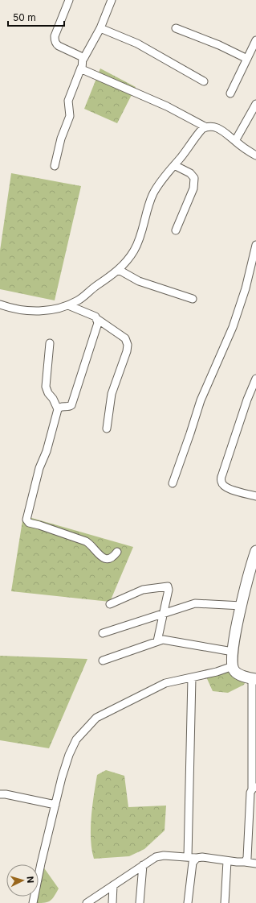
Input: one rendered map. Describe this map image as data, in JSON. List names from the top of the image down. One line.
{"scale_bar":"50 m","north":"right"}
